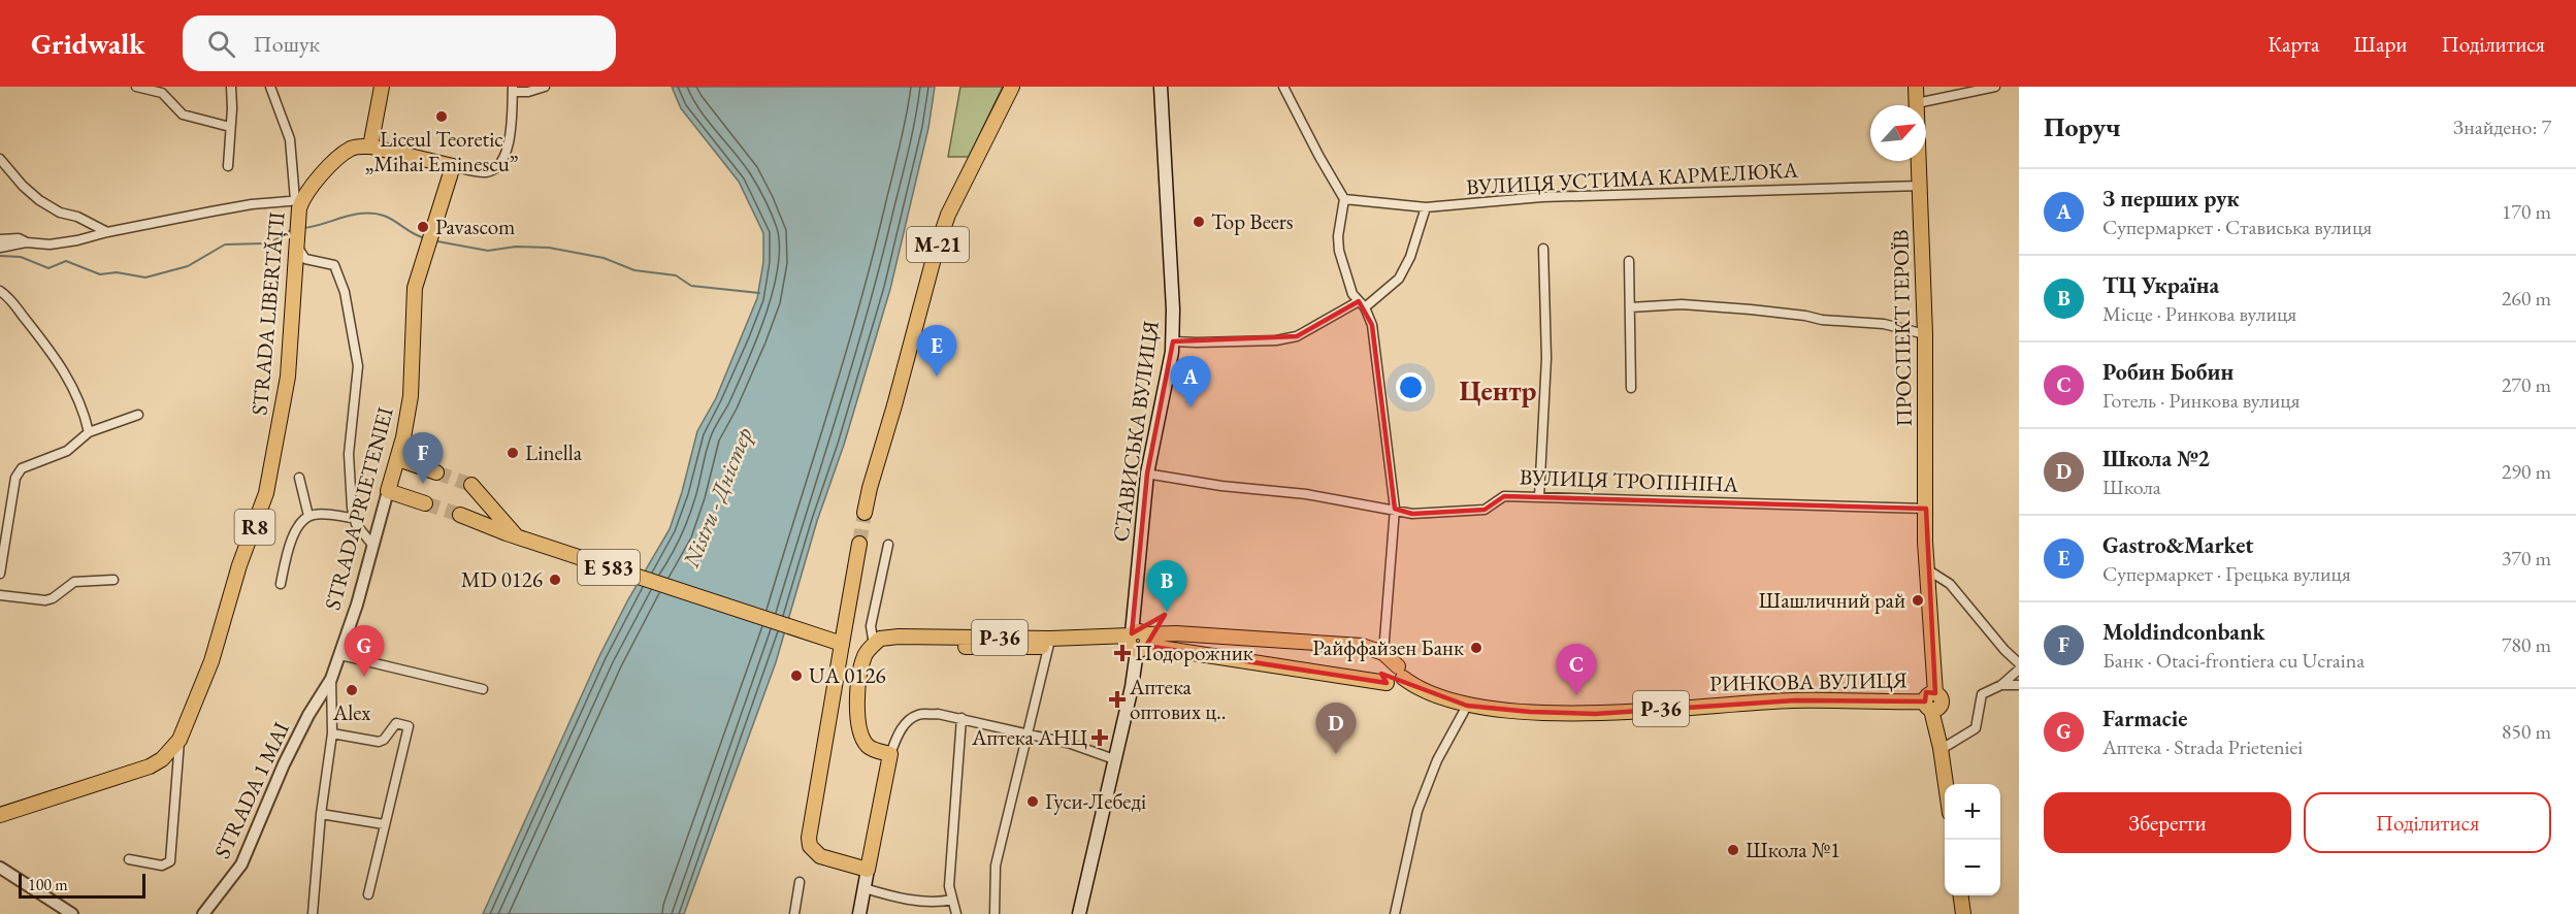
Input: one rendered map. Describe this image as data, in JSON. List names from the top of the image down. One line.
{"streets":{"main road":["М-21","STRADA LIBERTĂȚII","ПРОСПЕКТ ГЕРОЇВ","СТАВИСЬКА ВУЛИЦЯ","STRADA PRIETENIEI","R8","E 583","Р-36","РИНКОВА ВУЛИЦЯ"],"street":["ВУЛИЦЯ УСТИМА КАРМЕЛЮКА","ВУЛИЦЯ ТРОПІНІНА","STRADA 1 MAI"]},"crossings":[["ВУЛИЦЯ УСТИМА КАРМЕЛЮКА","ПРОСПЕКТ ГЕРОЇВ"],["ПРОСПЕКТ ГЕРОЇВ","ВУЛИЦЯ ТРОПІНІНА"],["ПРОСПЕКТ ГЕРОЇВ","РИНКОВА ВУЛИЦЯ"],["СТАВИСЬКА ВУЛИЦЯ","ВУЛИЦЯ ТРОПІНІНА"],["СТАВИСЬКА ВУЛИЦЯ","РИНКОВА ВУЛИЦЯ"],["STRADA PRIETENIEI","STRADA 1 MAI"]],"districts":["Центр"],"water":["Nistru - Дністер"],"places":{"other":["Liceul Teoretic „Mihai Eminescu”","Top Beers","Pavascom","Linella","MD 0126","Шашличний рай","Райффайзен Банк","UA 0126","Alex","Гуси-Лебеді","Школа №1"],"health":["Подорожник","Аптека оптових ц..","Аптека АНЦ"]},"scale_bar":"100 m","north":"top right","page":{"header":"Gridwalk","search":"Пошук","nav":["Карта","Шари","Поділитися"],"heading":["Поруч","Знайдено: 7"],"list":[{"mark":"A","name":"З перших рук","note":"Супермаркет · Стависька вулиця","value":"170 m"},{"mark":"B","name":"ТЦ Україна","note":"Місце · Ринкова вулиця","value":"260 m"},{"mark":"C","name":"Робин Бобин","note":"Готель · Ринкова вулиця","value":"270 m"},{"mark":"D","name":"Школа №2","note":"Школа","value":"290 m"},{"mark":"E","name":"Gastro&Market","note":"Супермаркет · Грецька вулиця","value":"370 m"},{"mark":"F","name":"Moldindconbank","note":"Банк · Otaci-frontiera cu Ucraina","value":"780 m"},{"mark":"G","name":"Farmacie","note":"Аптека · Strada Prieteniei","value":"850 m"}],"pins":["E","A","F","B","G","C","D"],"buttons":["Зберегти","Поділитися"],"map_buttons":["+","−"],"scale":"100 m"}}
